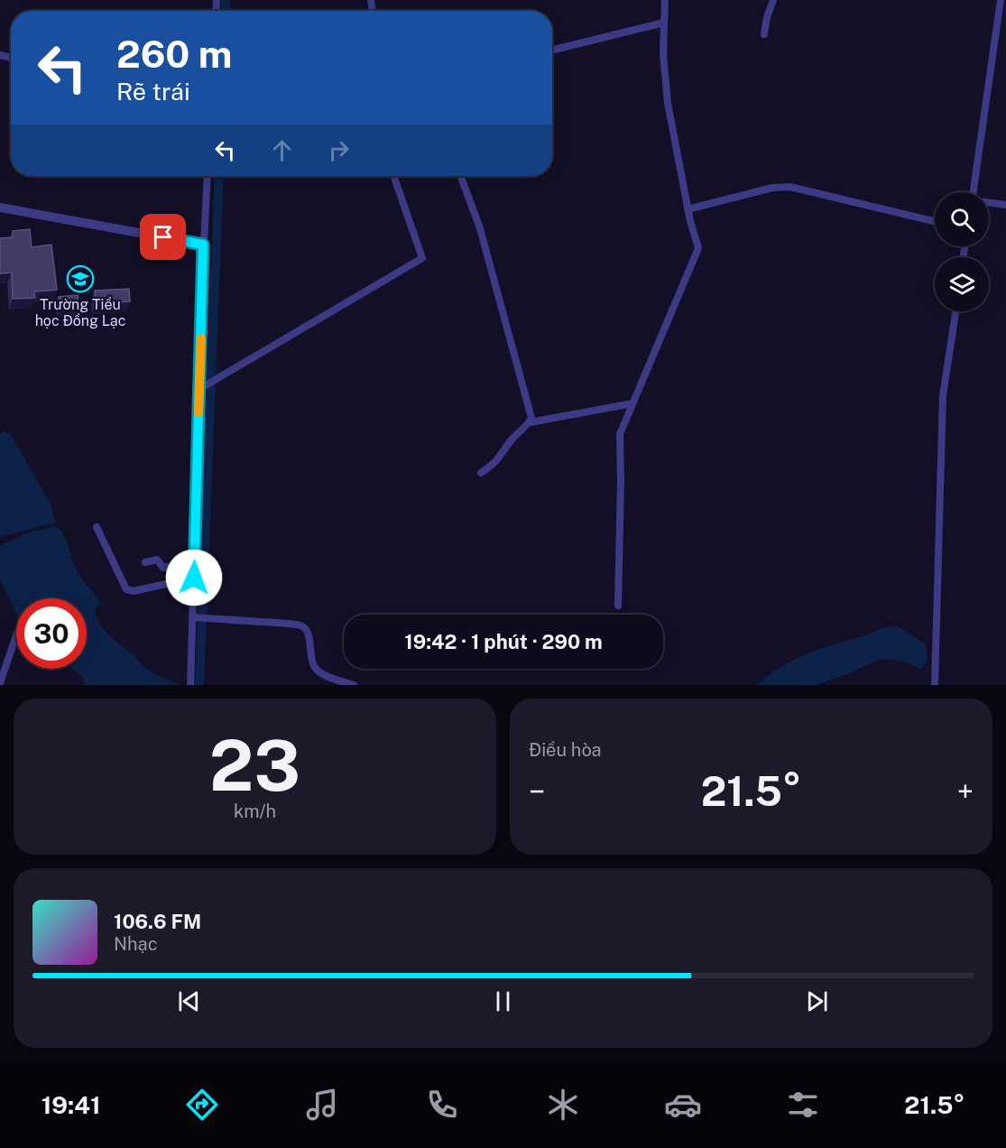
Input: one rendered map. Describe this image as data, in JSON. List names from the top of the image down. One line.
{"places":{"school or university":["Trường Tiểu học Đồng Lạc"]},"page":{"turn":["260 m","Rẽ trái"],"limit":"30","trip":"19:42 · 1 phút · 290 m","tile":[["23","km/h"],"Điều hòa"],"heat":["−","21.5°","+"],"song":["106.6 FM","Nhạc"],"tabs":["19:41","21.5°"]}}
